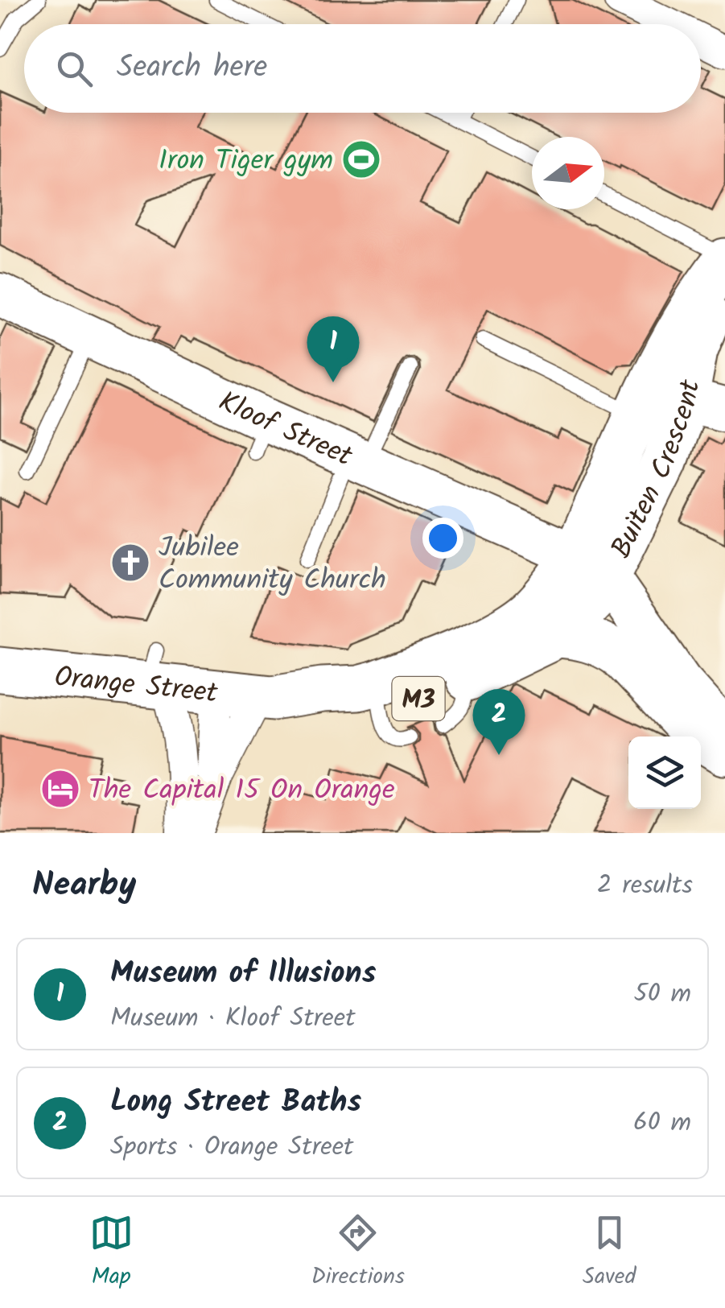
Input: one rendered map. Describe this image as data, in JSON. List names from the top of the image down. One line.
{"streets":{"main road":["Buiten Crescent","Orange Street","M3"],"street":["Kloof Street"]},"crossings":[["Kloof Street","Buiten Crescent"],["Kloof Street","Orange Street"],["Buiten Crescent","Orange Street"]],"places":{"sports":["Iron Tiger gym"],"church":["Jubilee Community Church"],"hotel":["The Capital 15 On Orange"]},"north":"right","page":{"search":"Search here","pins":["1","2"],"heading":["Nearby","2 results"],"list":[{"mark":"1","name":"Museum of Illusions","note":"Museum · Kloof Street","value":"50 m"},{"mark":"2","name":"Long Street Baths","note":"Sports · Orange Street","value":"60 m"}],"nav":["Map","Directions","Saved"]}}
